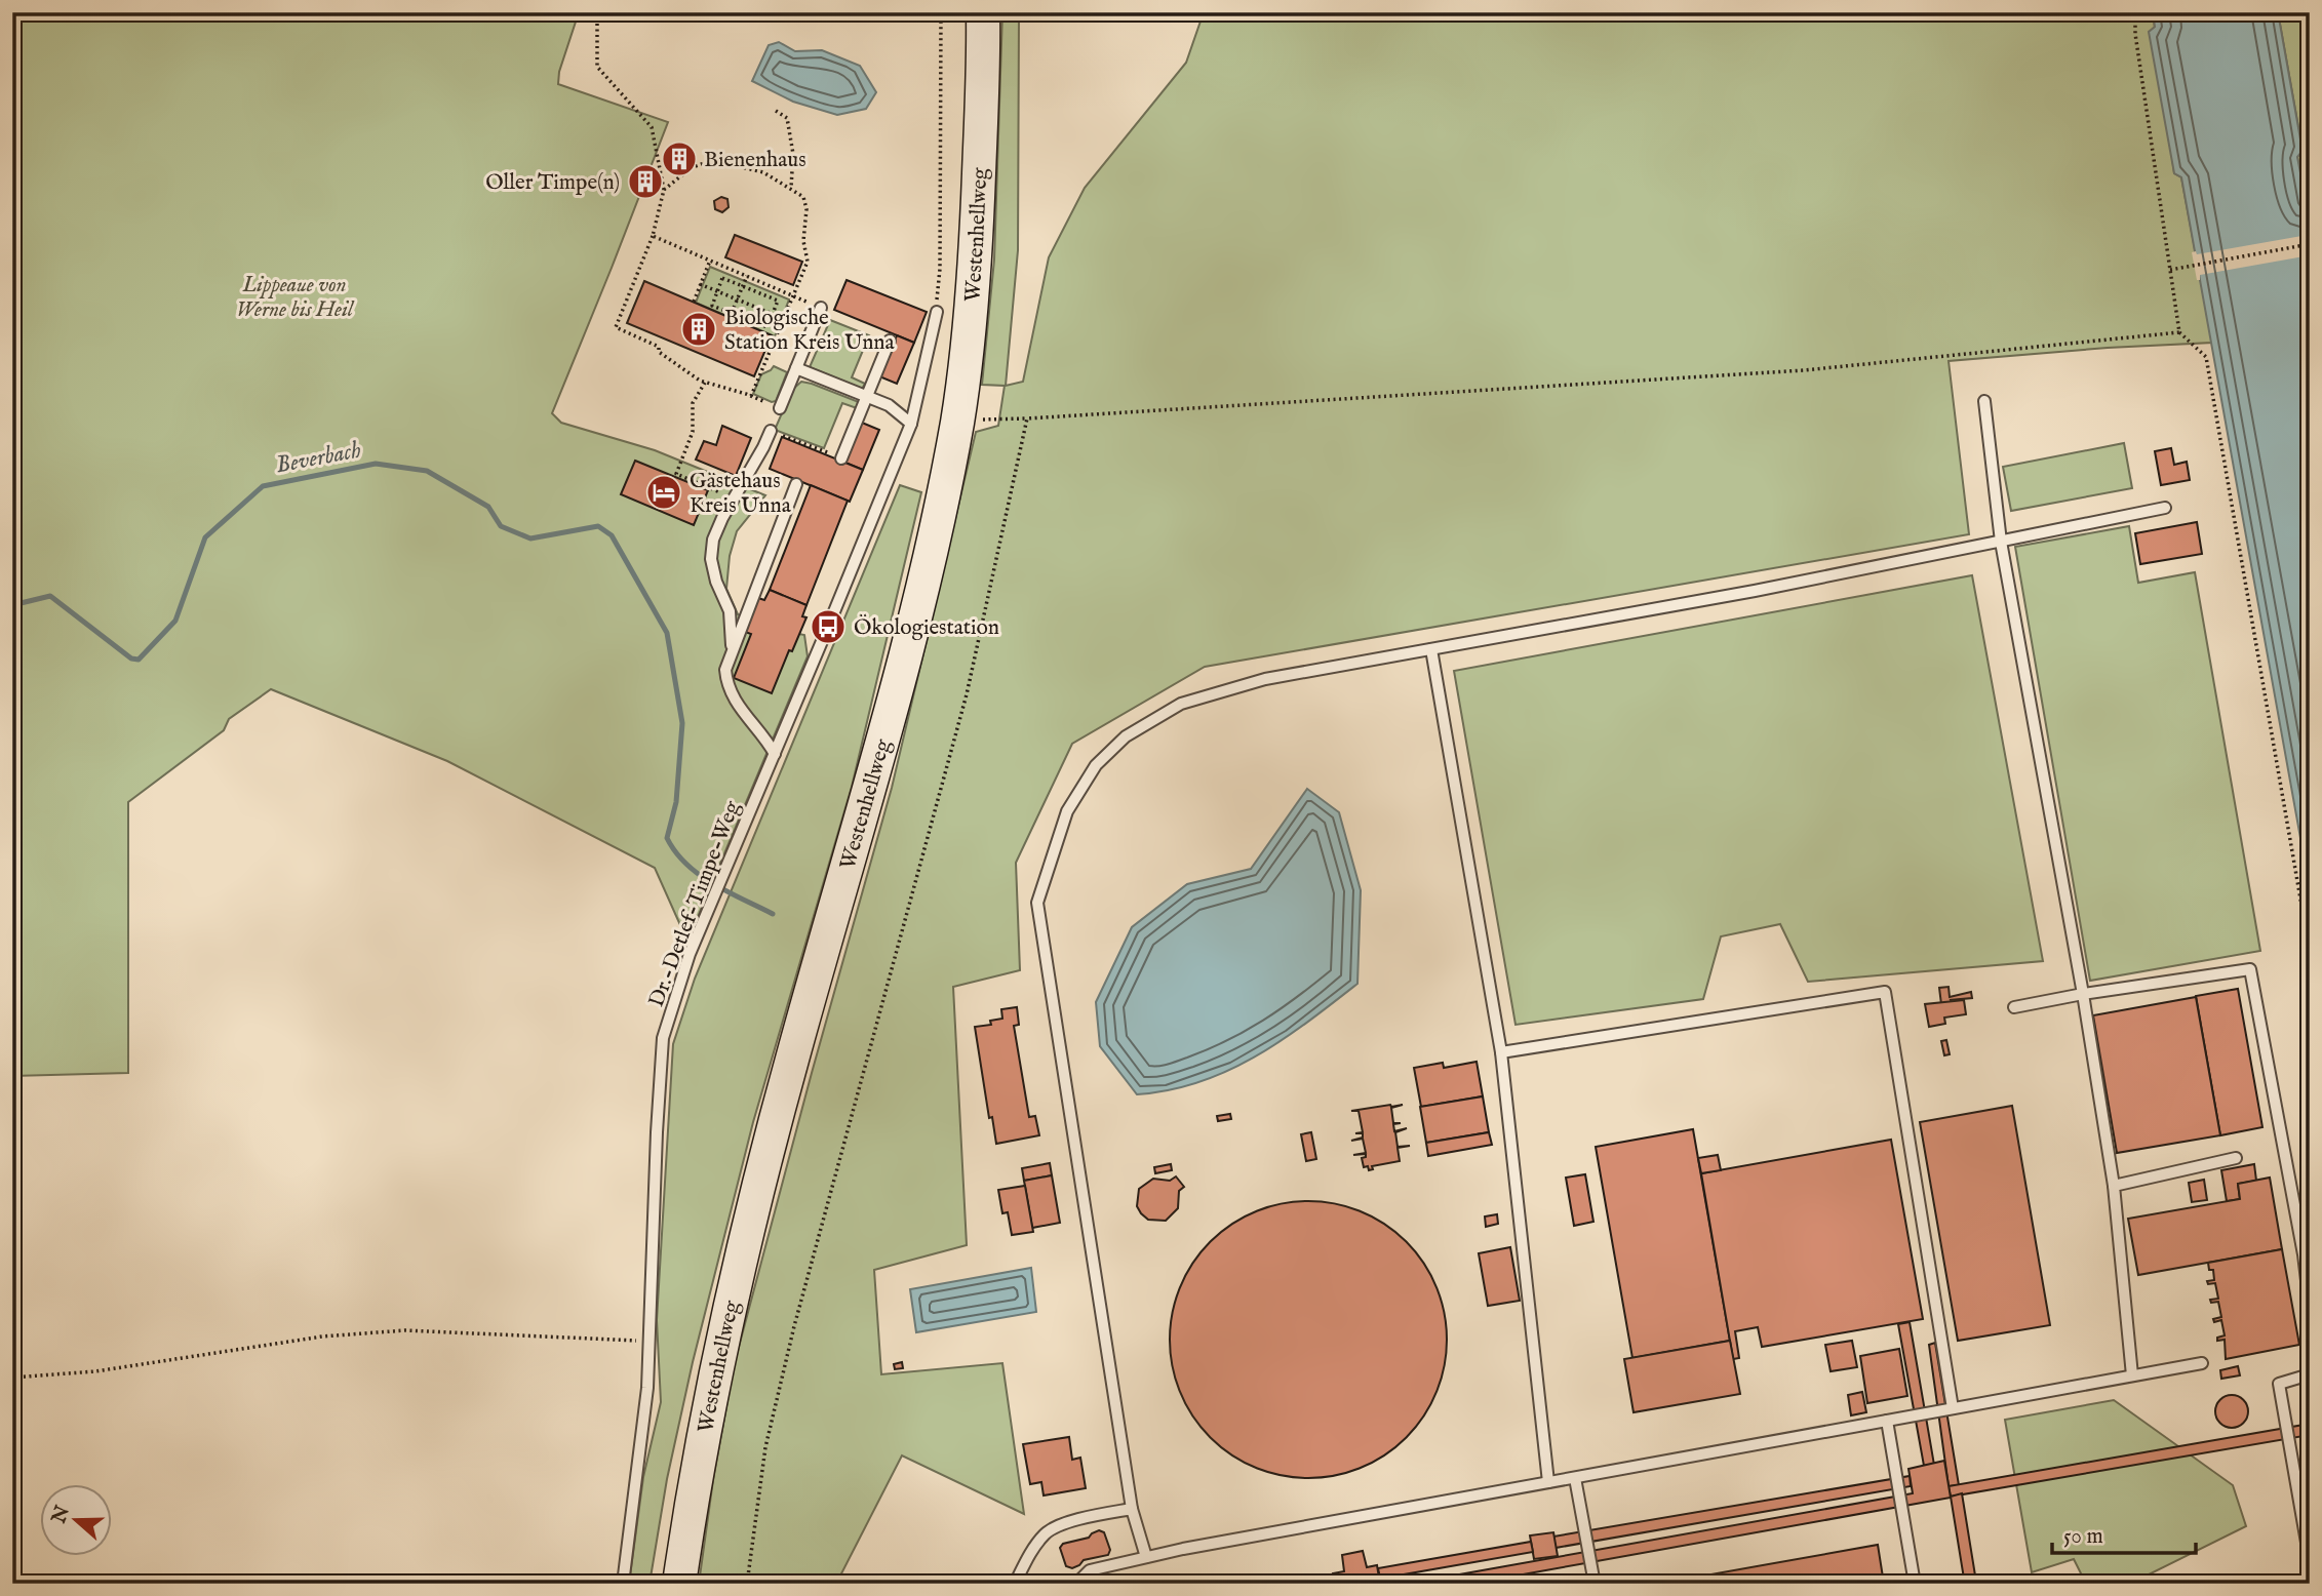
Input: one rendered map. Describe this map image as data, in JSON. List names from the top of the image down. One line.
{"streets":{"main road":["Westenhellweg"],"lane":["Dr.-Detlef-Timpe-Weg"]},"water":["Beverbach"],"parks":["Lippeaue von Werne bis Heil"],"places":{"building":["Bienenhaus","Oller Timpe(n)","Biologische Station Kreis Unna"],"hotel":["Gästehaus Kreis Unna"],"bus stop":["Ökologiestation"]},"scale_bar":"50 m","north":"left"}
